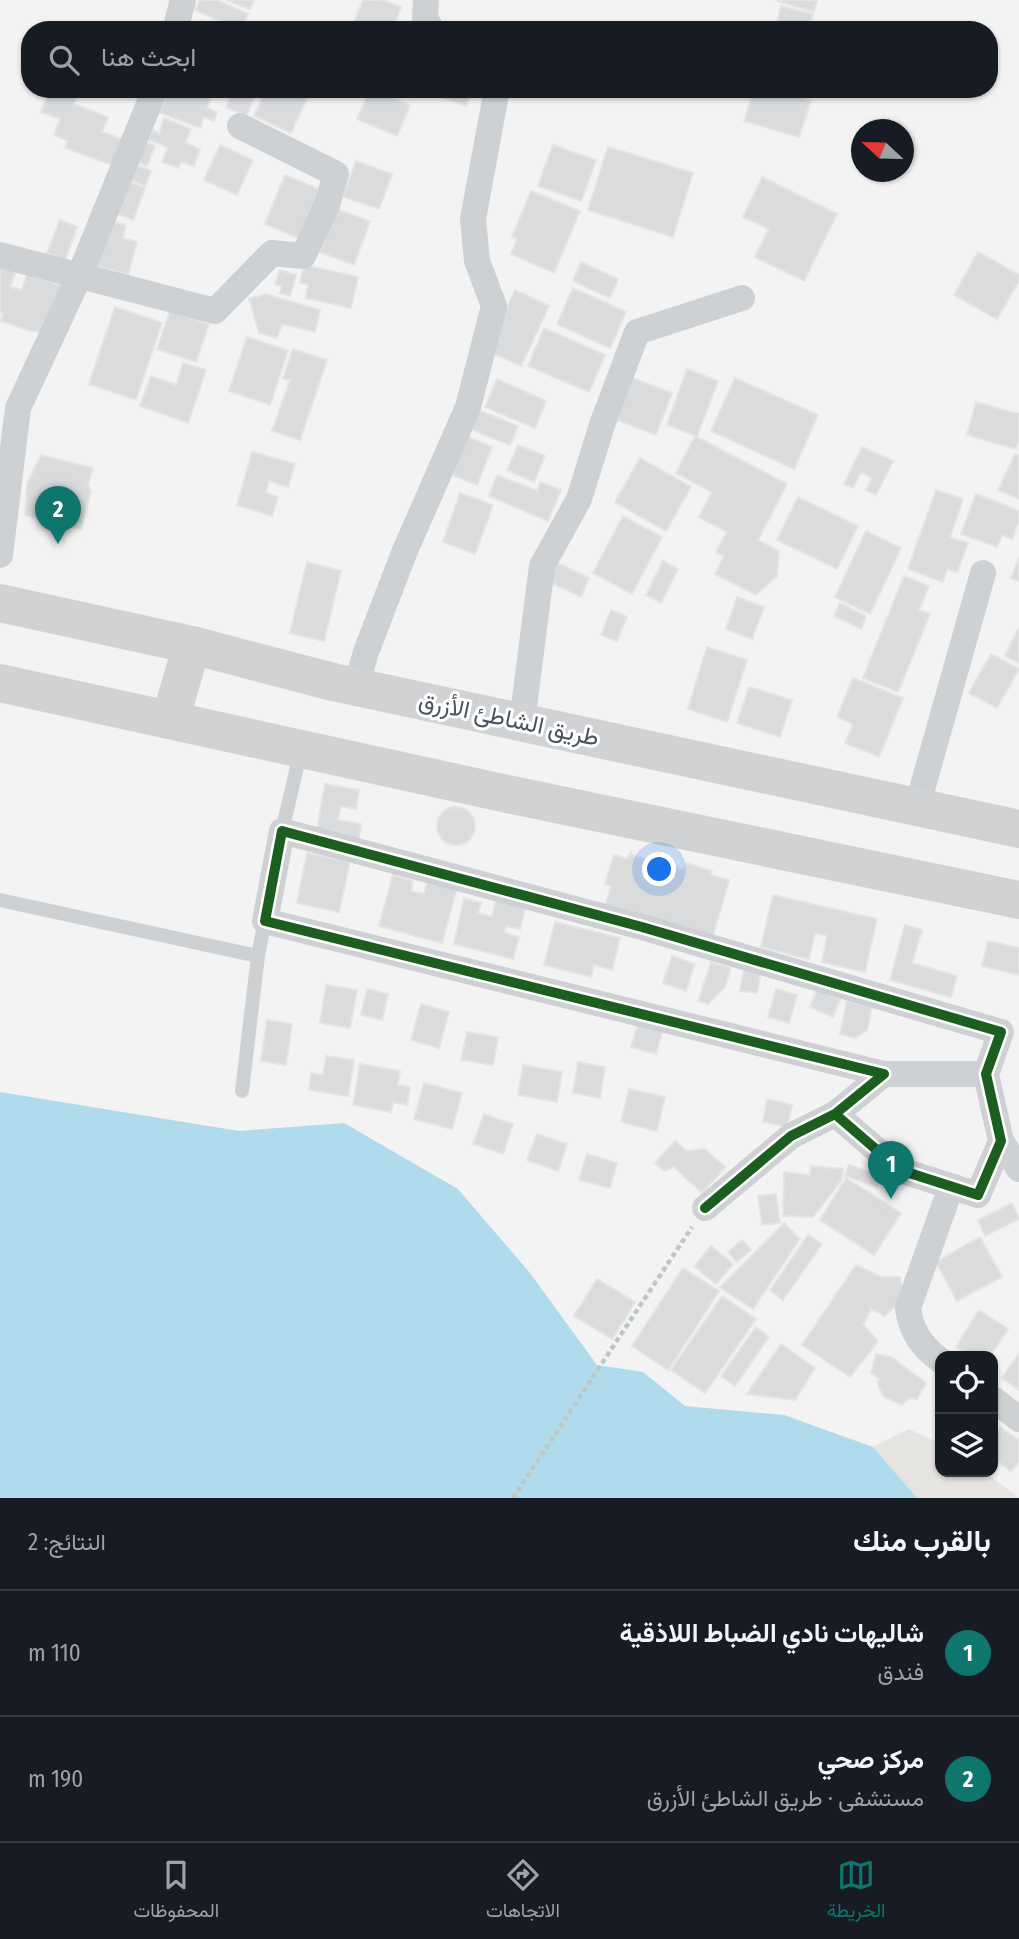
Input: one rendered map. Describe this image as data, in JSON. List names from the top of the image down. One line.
{"streets":{"main road":["طريق الشاطئ الأزرق"]},"north":"left","page":{"search":"ابحث هنا","pins":["2","1"],"heading":["بالقرب منك","النتائج: 2"],"list":[{"mark":"1","name":"شاليهات نادي الضباط اللاذقية","note":"فندق","value":"110 m"},{"mark":"2","name":"مركز صحي","note":"مستشفى · طريق الشاطئ الأزرق","value":"190 m"}],"nav":["الخريطة","الاتجاهات","المحفوظات"]}}
